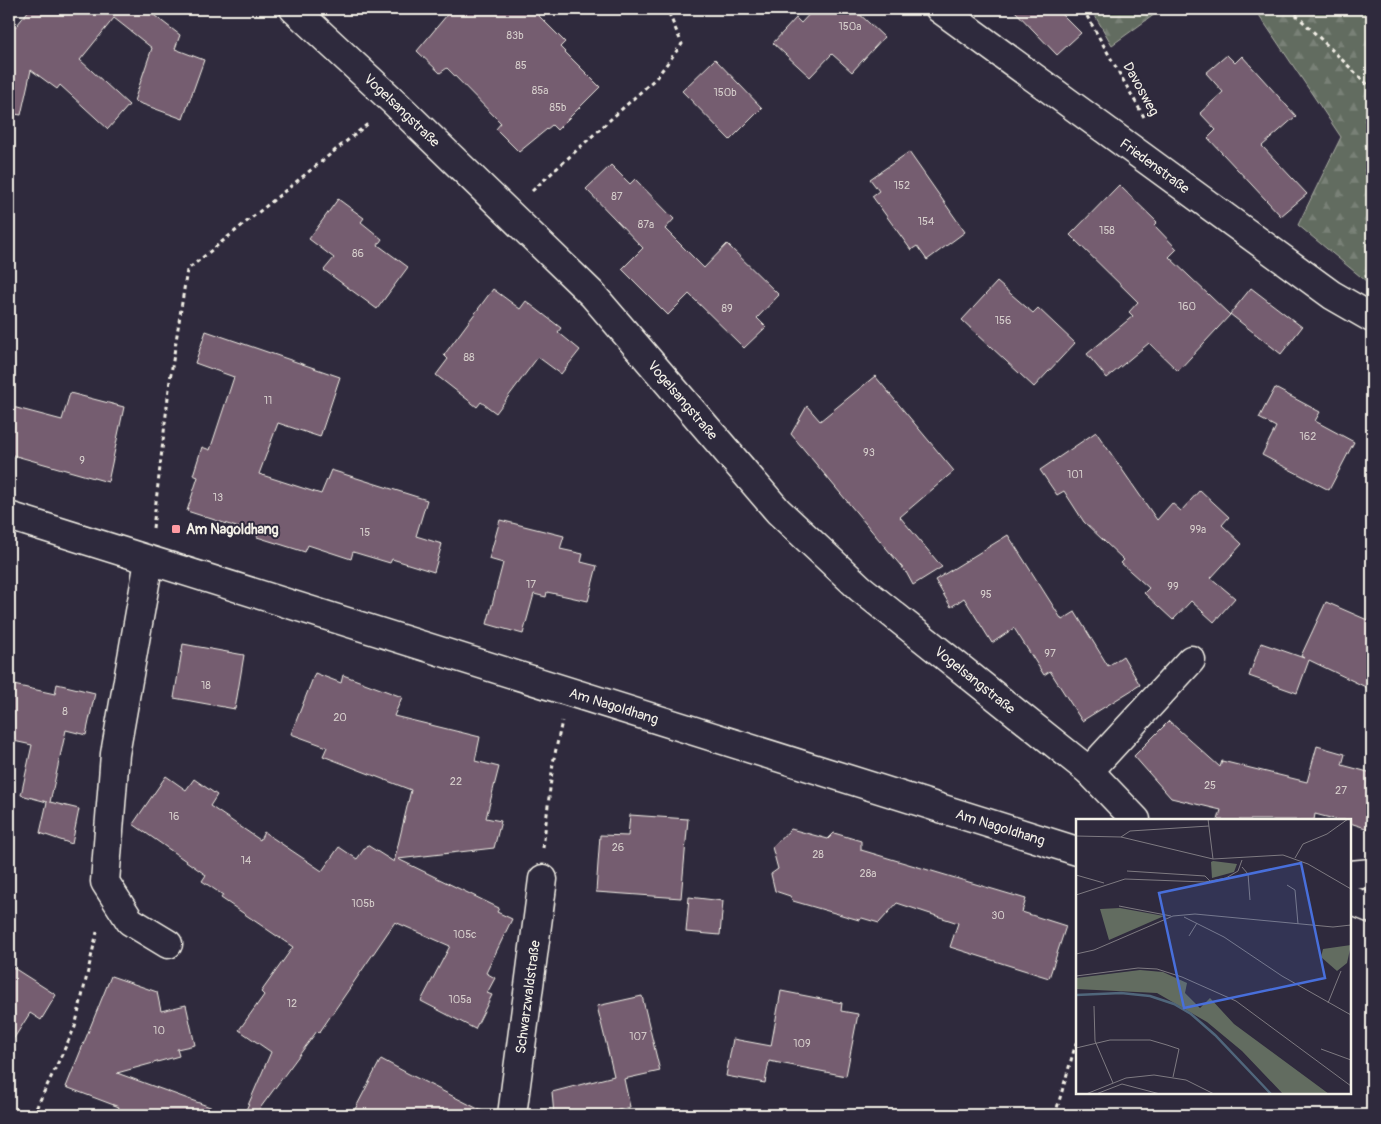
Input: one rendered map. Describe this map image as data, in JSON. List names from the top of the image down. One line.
{"streets":{"street":["Vogelsangstraße","Friedenstraße","Am Nagoldhang","Schwarzwaldstraße"],"path":["Davosweg"]},"places":{"transit":["Am Nagoldhang"]},"house_numbers":["150a","83b","85","85a","150b","85b","152","87","154","87a","158","86","160","89","156","88","11","162","93","9","101","13","99a","15","17","99","95","97","18","8","20","22","25","27","16","26","28","14","28a","105b","30","105c","105a","12","10","107","109"]}
